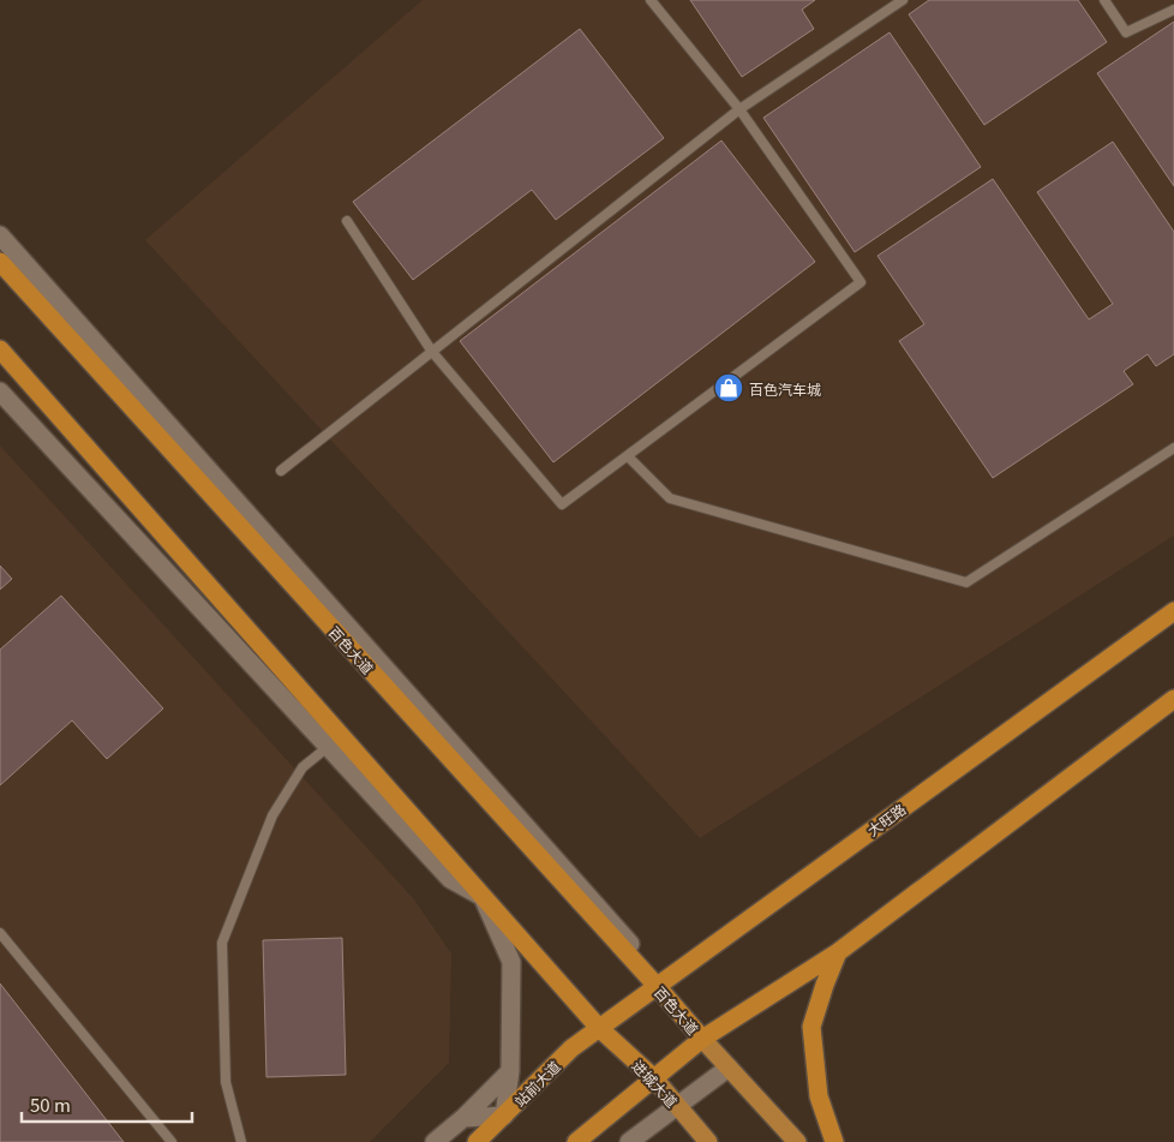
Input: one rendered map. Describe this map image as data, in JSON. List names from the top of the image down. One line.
{"streets":{"highway":["百色大道","大旺路","站前大道","进城大道"]},"crossings":[["百色大道","大旺路"],["大旺路","站前大道"],["大旺路","进城大道"],["站前大道","进城大道"]],"places":{"shop":["百色汽车城"]},"scale_bar":"50 m"}
